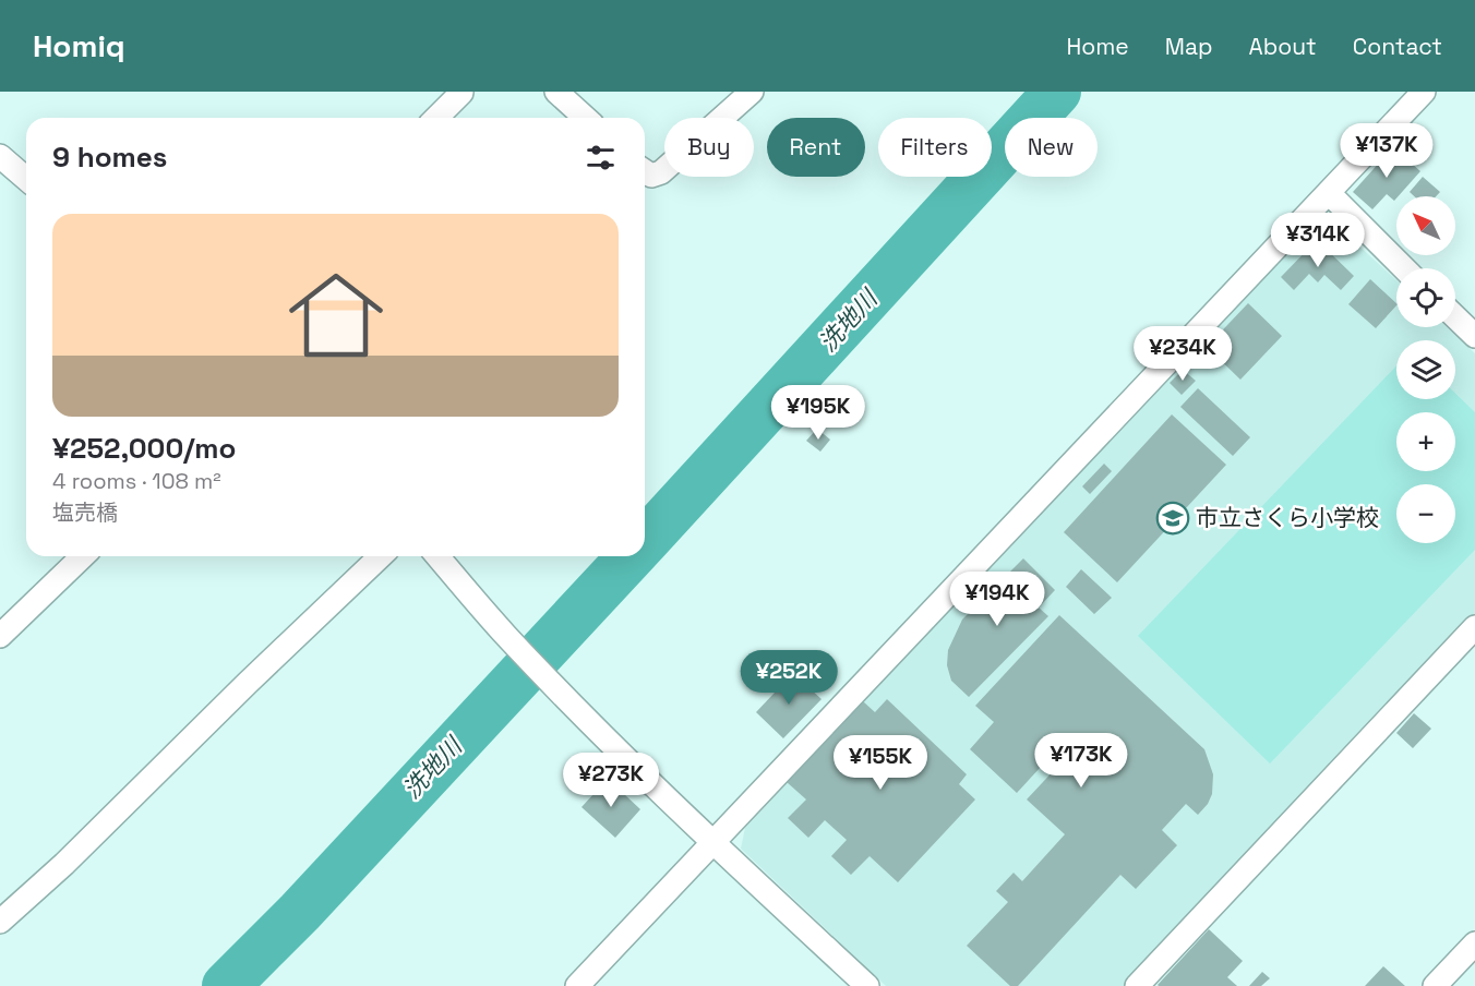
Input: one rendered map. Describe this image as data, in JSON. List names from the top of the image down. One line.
{"water":["洗地川"],"places":{"school or university":["市立さくら小学校"]},"north":"top left","page":{"header":"Homiq","nav":["Home","Map","About","Contact"],"chip":["Buy","Rent","Filters","New"],"heading":"9 homes","price":["¥137K","¥314K","¥234K","¥195K","¥194K","¥252K","¥173K","¥155K","¥273K"],"map_buttons":["+","−"],"list":[{"name":"¥252,000/mo","note":"4 rooms · 108 m² · 塩売橋"}]}}
